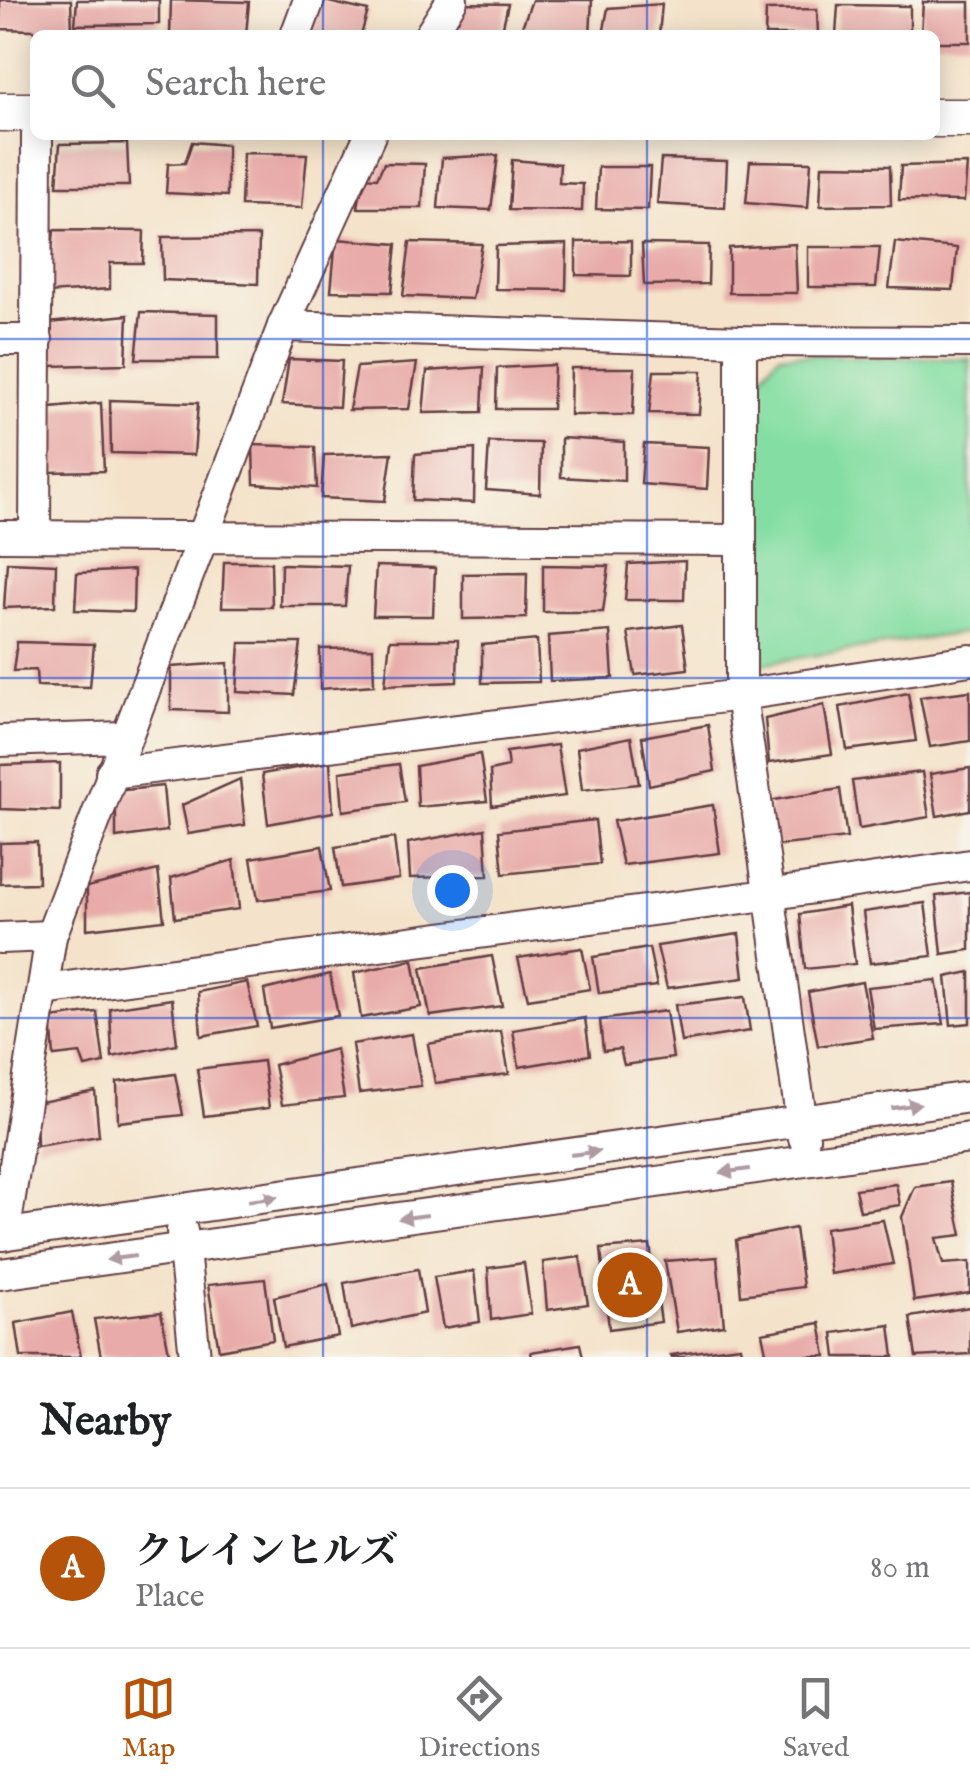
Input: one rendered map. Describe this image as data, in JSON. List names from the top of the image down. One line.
{"page":{"search":"Search here","pins":"A","heading":"Nearby","list":[{"mark":"A","name":"クレインヒルズ","note":"Place","value":"80 m"}],"nav":["Map","Directions","Saved"]}}
